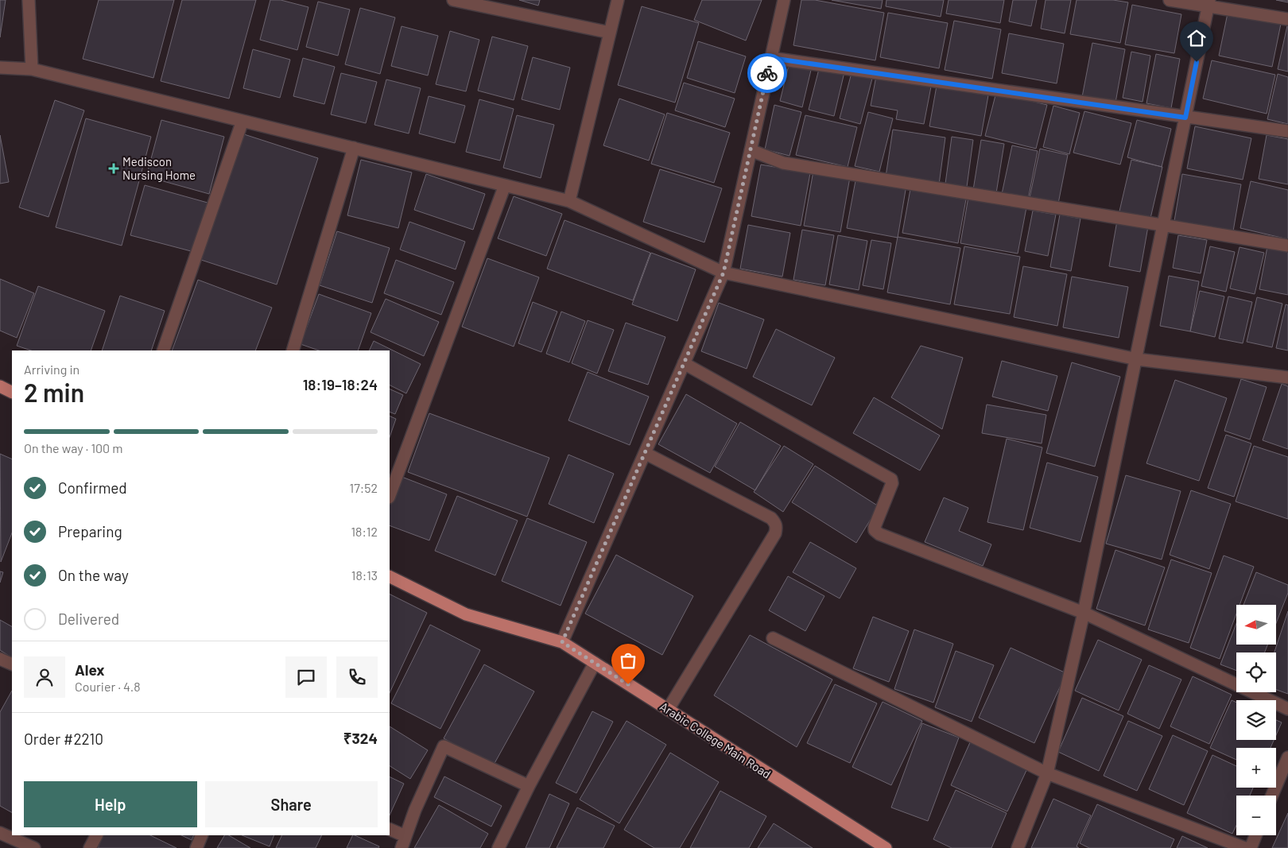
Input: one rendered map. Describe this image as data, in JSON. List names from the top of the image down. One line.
{"streets":{"main road":["Arabic College Main Road"]},"places":{"health":["Mediscon Nursing Home"]},"north":"left","page":{"heading":["2 min","Arriving in","18:19–18:24"],"panel":["Alex","Courier · 4.8","Order #2210","₹324"],"bar":"On the way · 100 m","list":[["Confirmed","17:52"],["Preparing","18:12"],["On the way","18:13"],"Delivered"],"map_buttons":["+","−"],"buttons":["Help","Share"]}}
